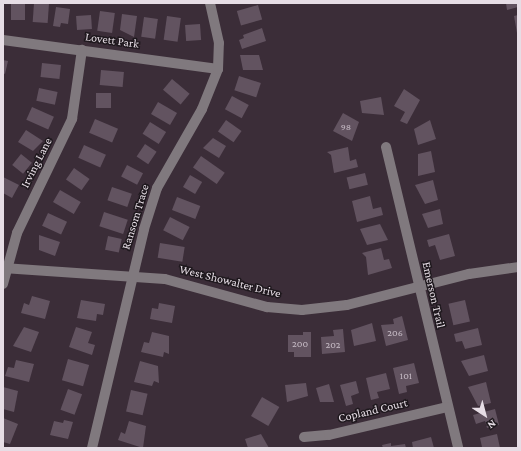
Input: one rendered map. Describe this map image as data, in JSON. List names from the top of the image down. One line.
{"streets":{"street":["Lovett Park","Irving Lane","Ransom Trace","West Showalter Drive","Emerson Trail","Copland Court"]},"crossings":[["Lovett Park","Irving Lane"],["Lovett Park","Ransom Trace"],["Irving Lane","West Showalter Drive"],["Ransom Trace","West Showalter Drive"],["West Showalter Drive","Emerson Trail"],["Emerson Trail","Copland Court"]],"house_numbers":["98","206","200","202","101"],"north":"bottom right"}
